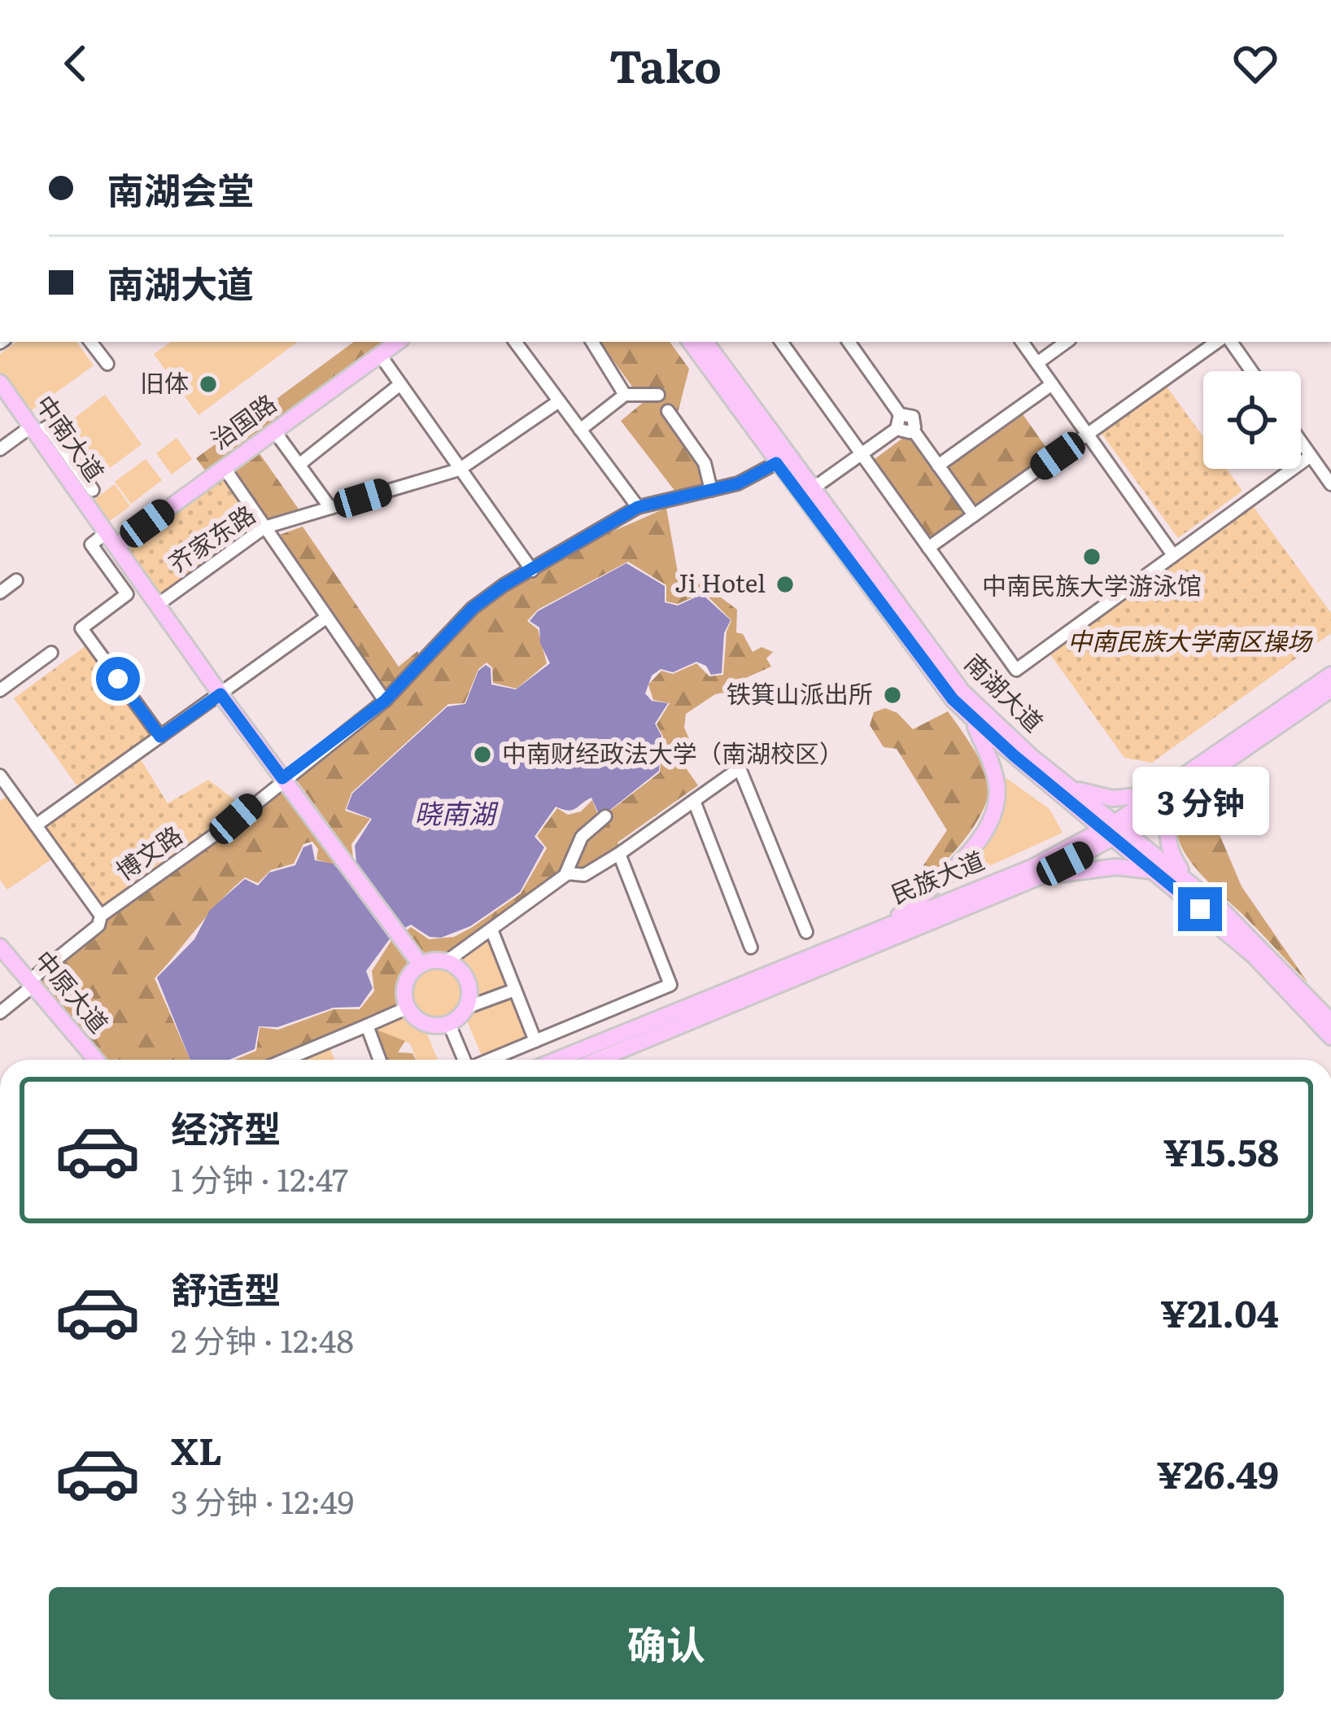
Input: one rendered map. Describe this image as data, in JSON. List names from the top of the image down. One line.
{"streets":{"main road":["治国路","中南大道","南湖大道","民族大道","中原大道"],"street":["齐家东路","博文路"]},"crossings":[["治国路","中南大道"],["中南大道","齐家东路"],["中南大道","博文路"],["南湖大道","博文路"],["南湖大道","民族大道"],["博文路","中原大道"]],"water":["晓南湖"],"parks":["中南民族大学南区操场"],"places":["旧体","中南民族大学游泳馆","Ji Hotel","铁箕山派出所","中南财经政法大学（南湖校区）"],"page":{"header":"Tako","banner":["南湖会堂","南湖大道"],"bubble":"3 分钟","list":[{"name":"经济型","note":"1 分钟 · 12:47","value":"¥15.58"},{"name":"舒适型","note":"2 分钟 · 12:48","value":"¥21.04"},{"name":"XL","note":"3 分钟 · 12:49","value":"¥26.49"}],"buttons":"确认"}}
